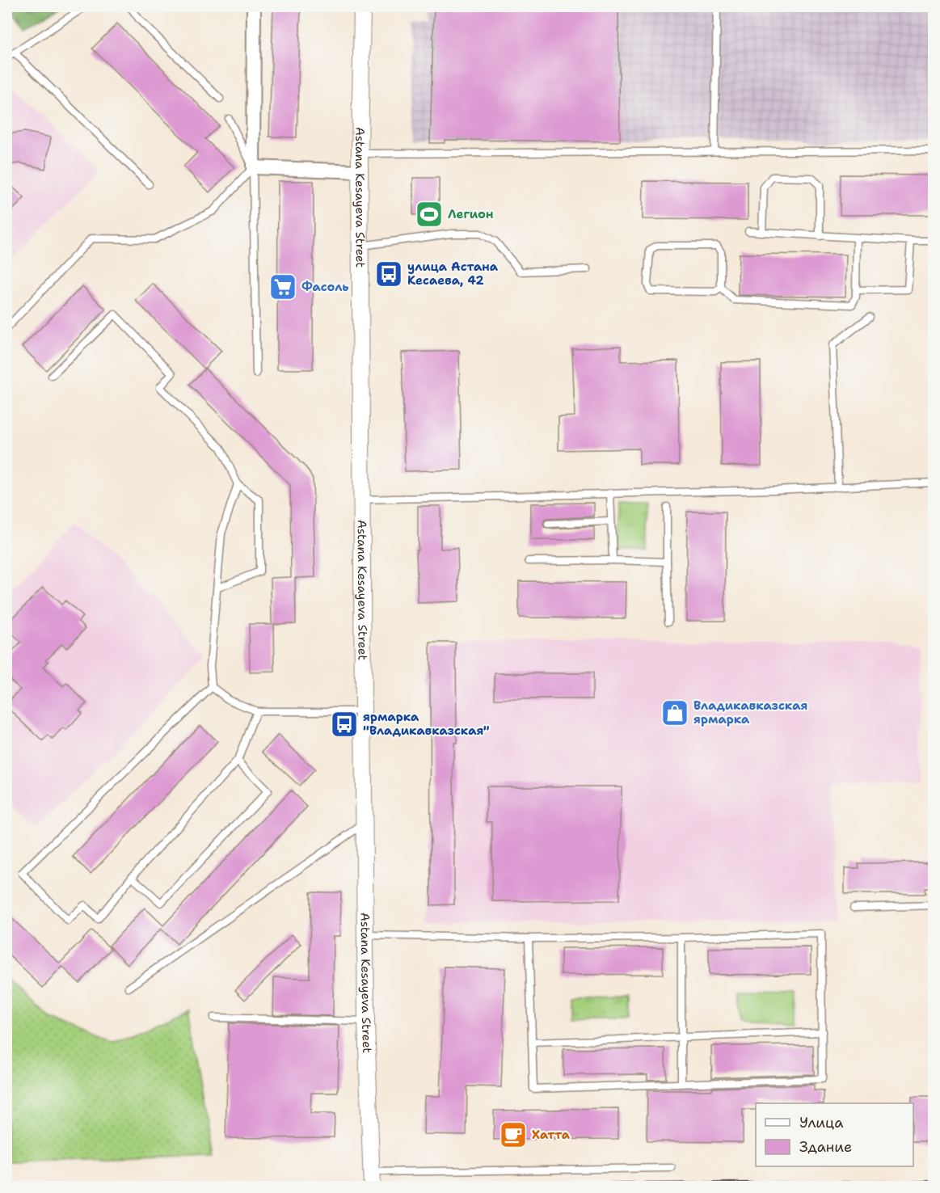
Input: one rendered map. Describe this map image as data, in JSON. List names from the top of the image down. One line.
{"streets":{"street":["Astana Kesayeva Street"]},"places":{"sports":["Легион"],"bus stop":["улица Астана Кесаева, 42","ярмарка \"Владикавказская\""],"supermarket":["Фасоль"],"shop":["Владикавказская ярмарка"],"cafe":["Хатта"]},"legend":["Улица","Здание"]}
